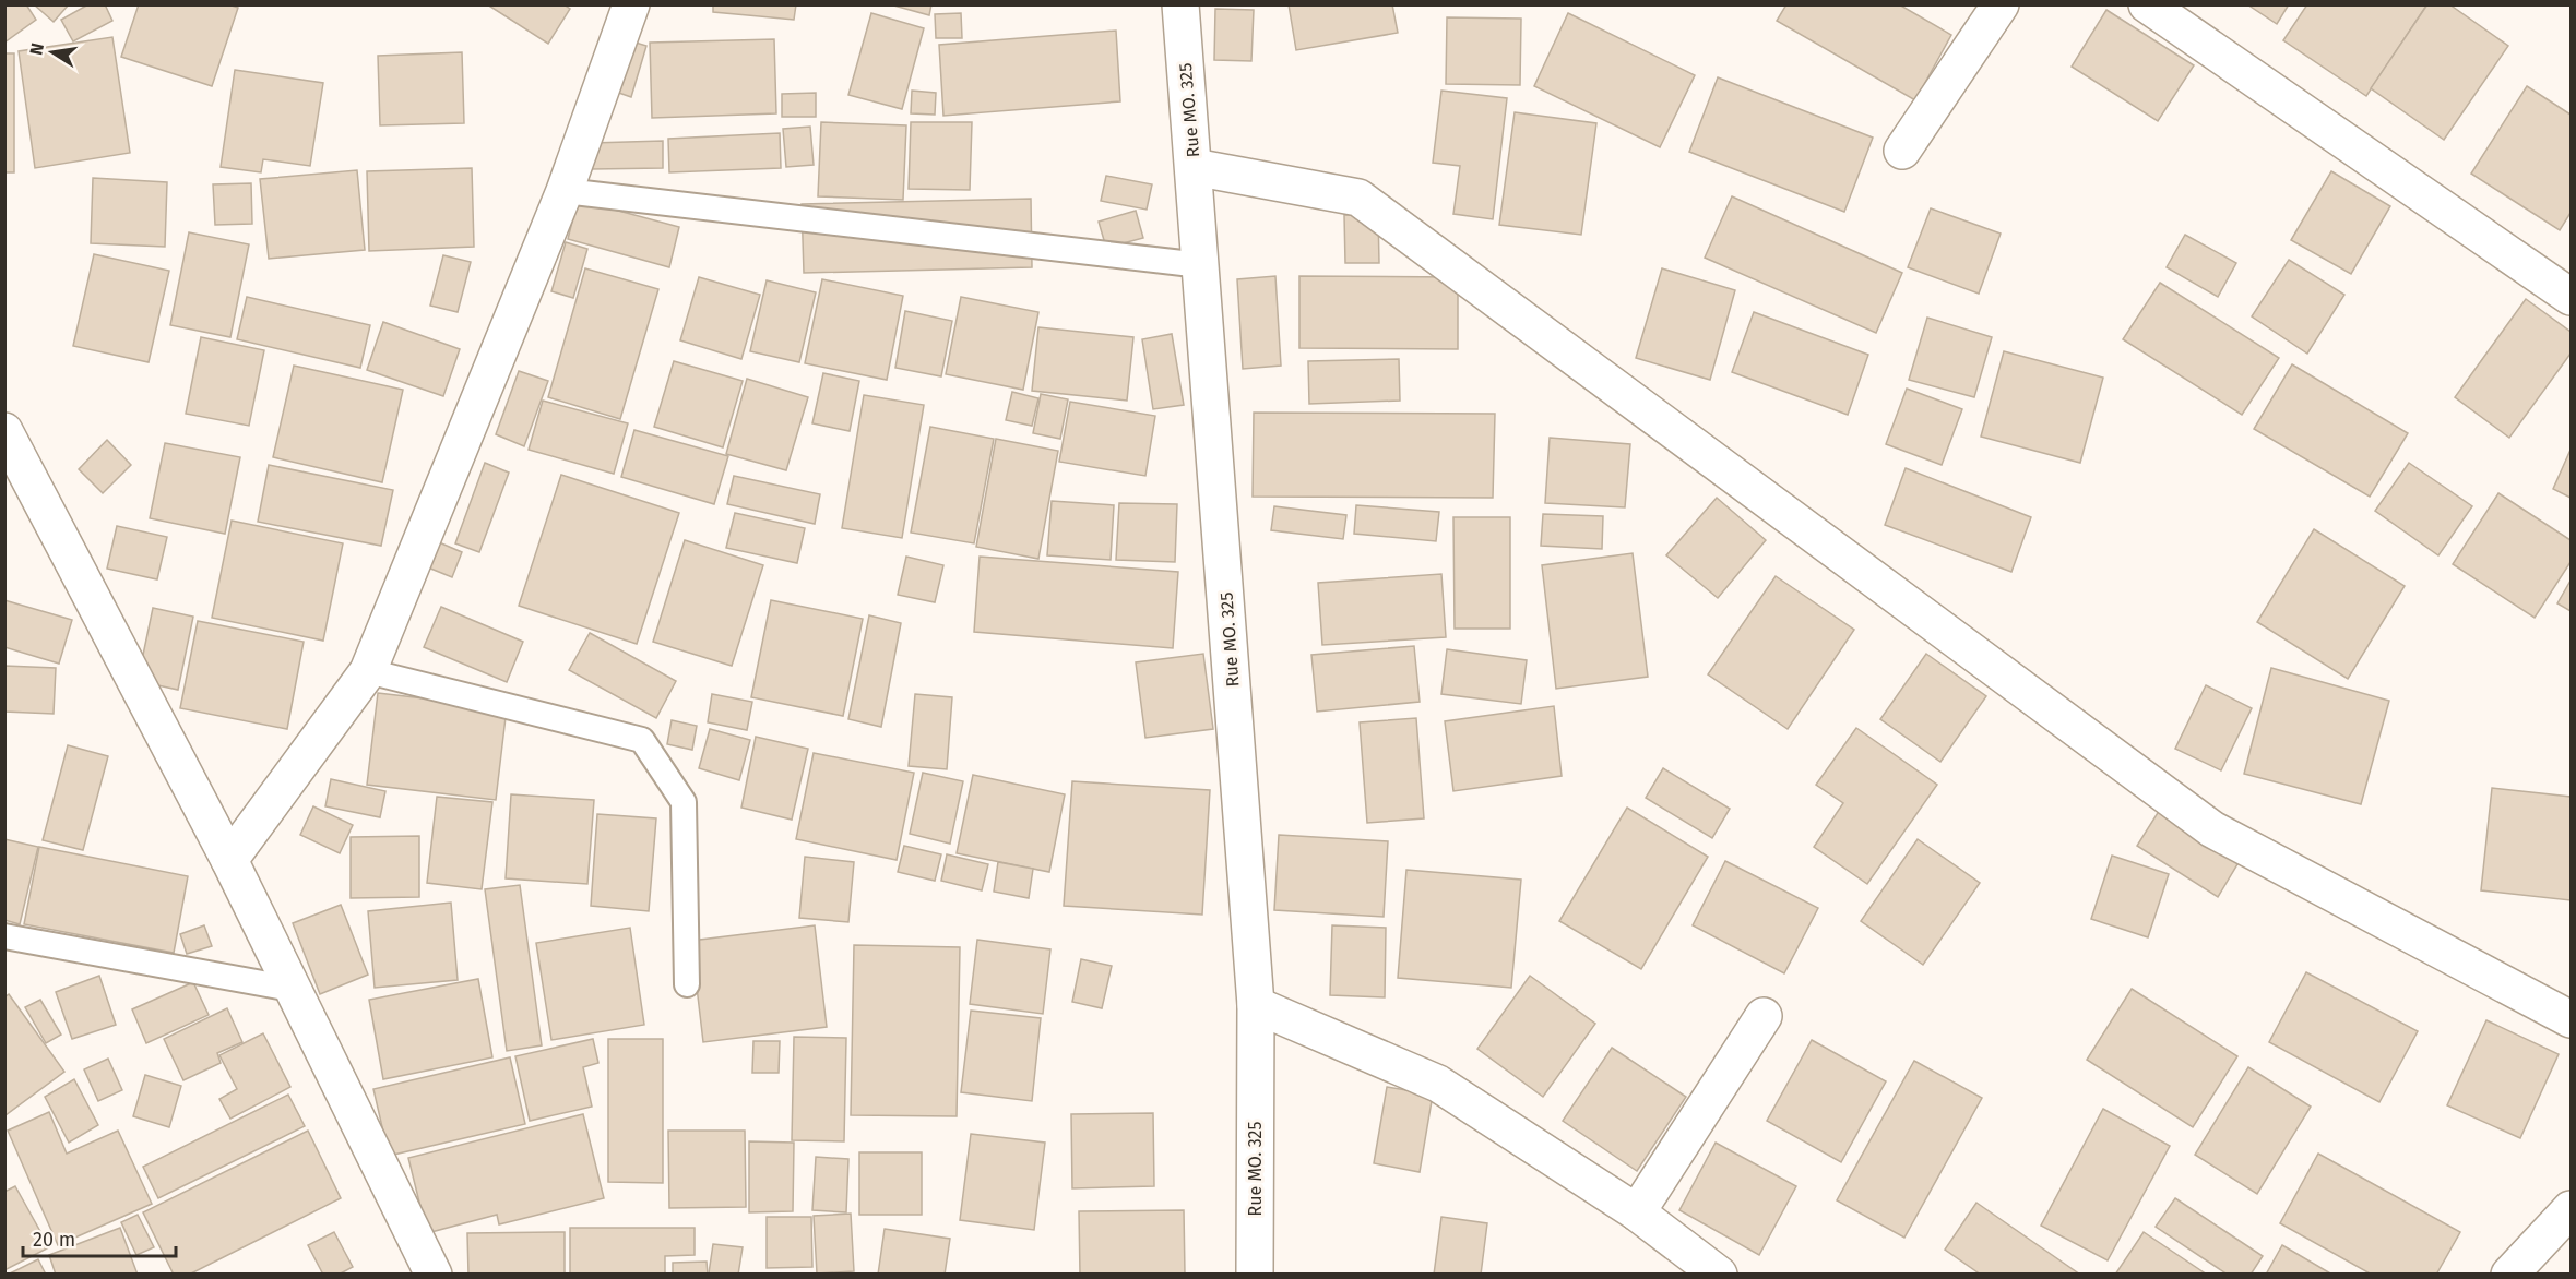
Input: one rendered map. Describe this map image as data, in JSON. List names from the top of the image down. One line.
{"streets":{"street":["Rue MO. 325"]},"scale_bar":"20 m","north":"left"}
